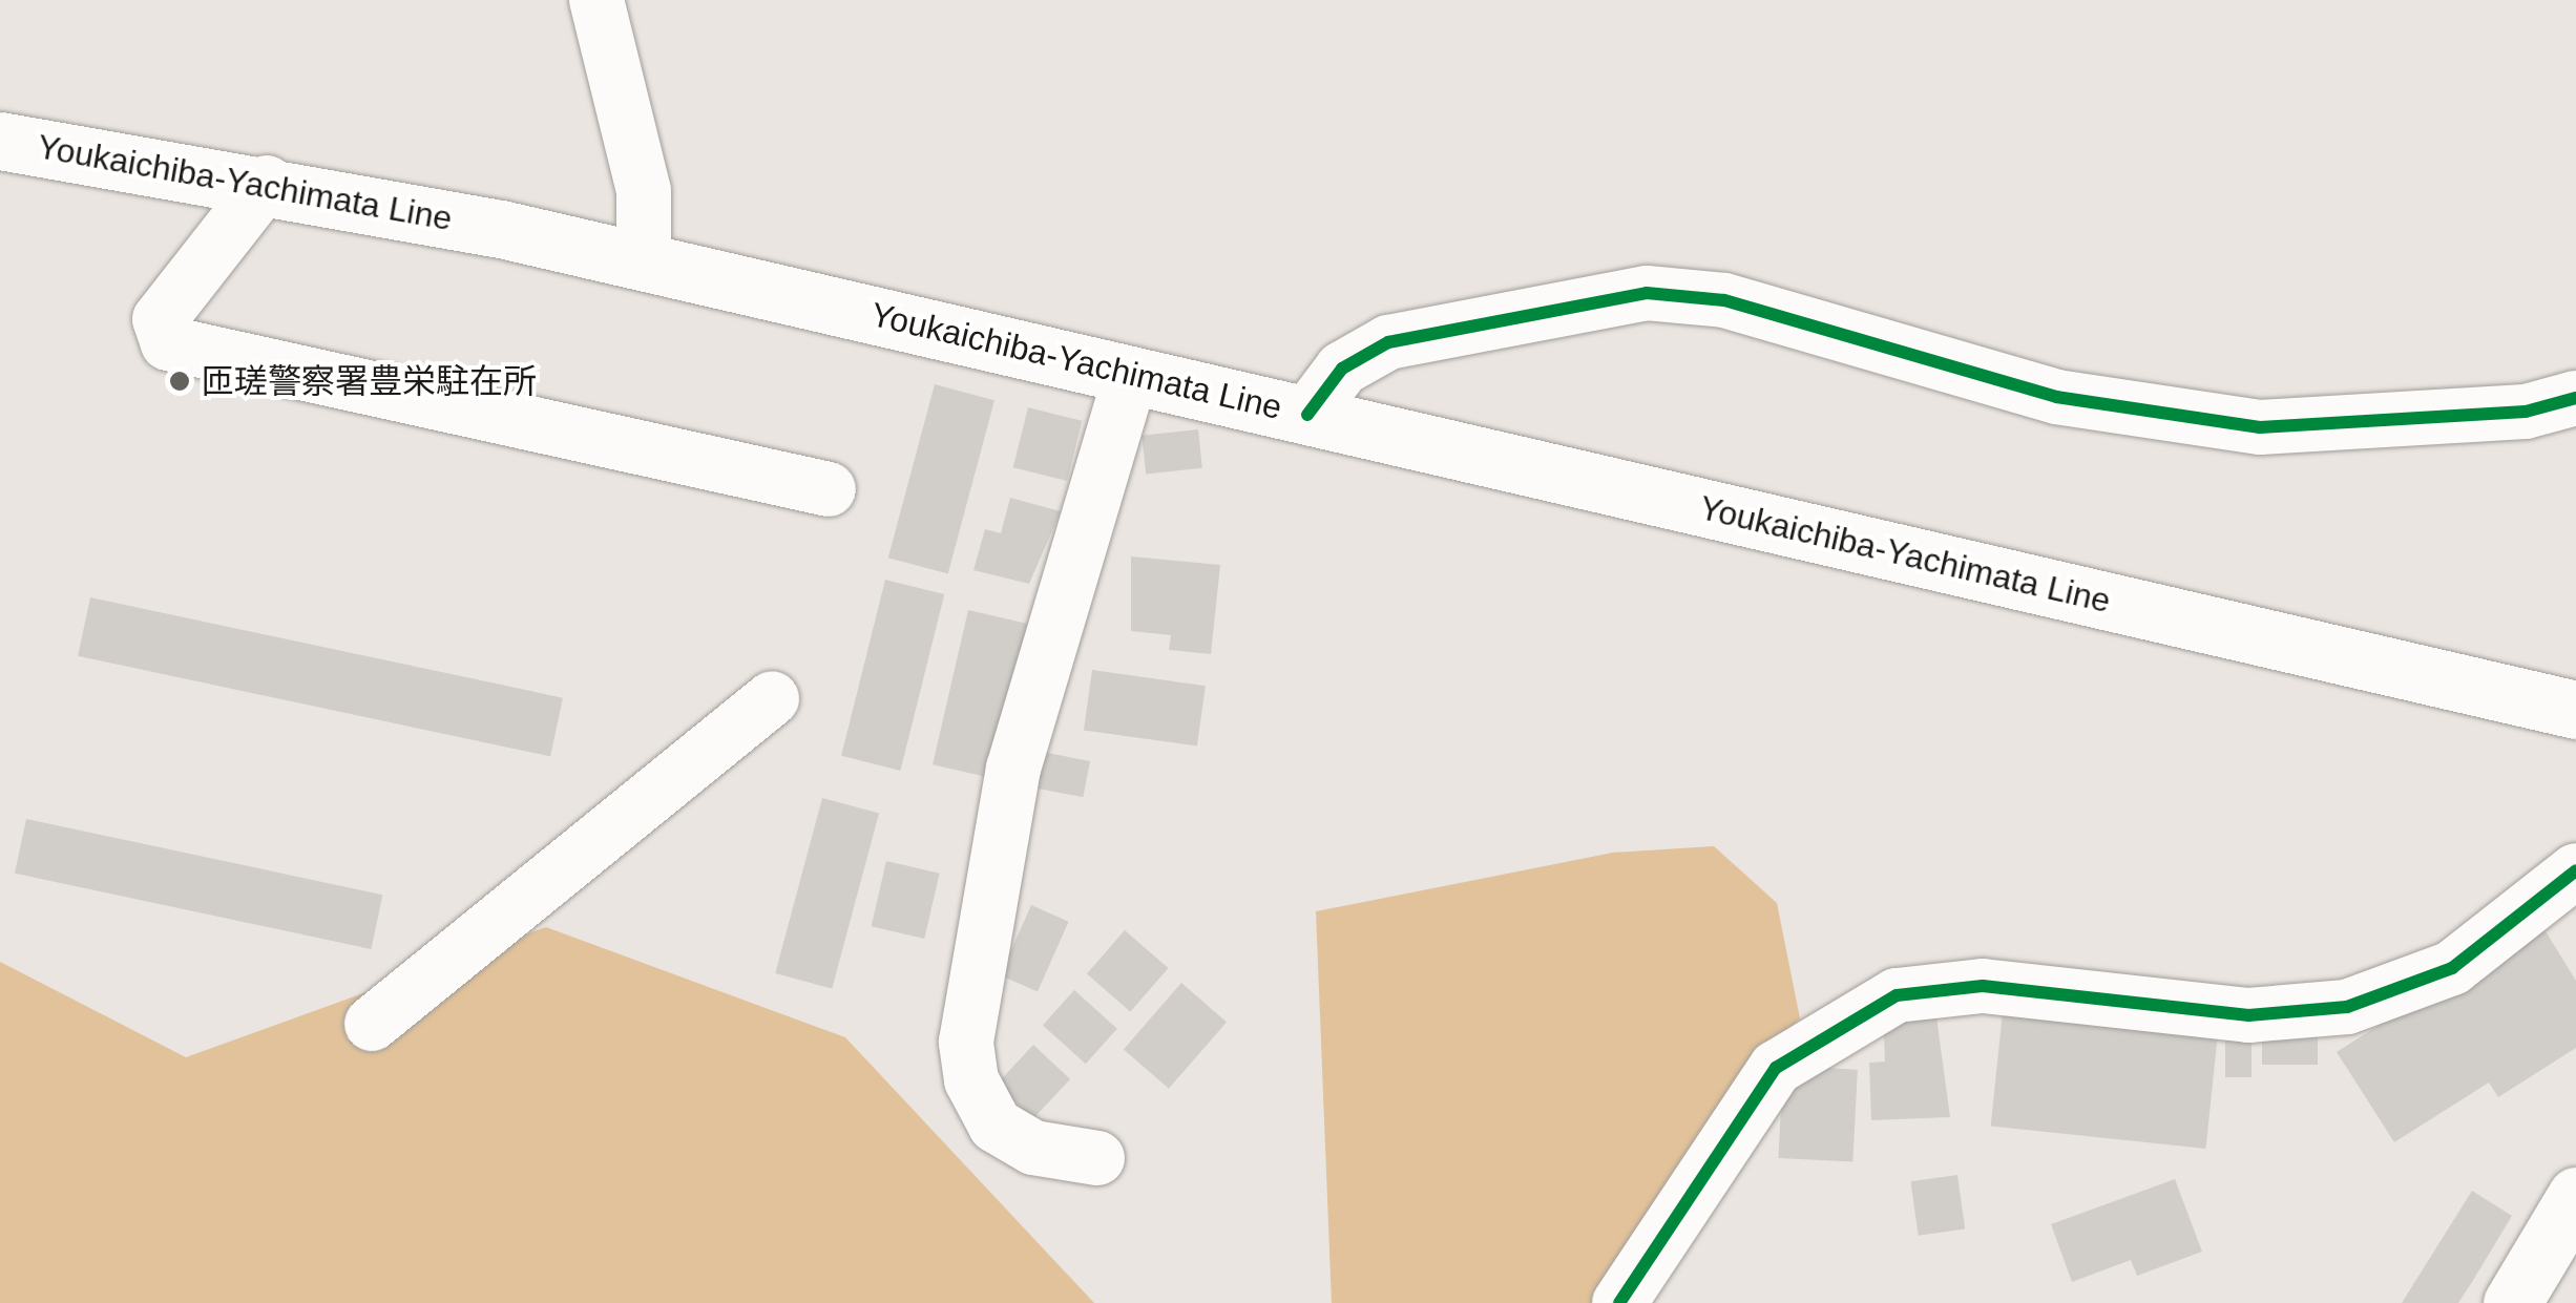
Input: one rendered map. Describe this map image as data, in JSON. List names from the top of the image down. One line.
{"streets":{"main road":["Youkaichiba-Yachimata Line"]},"places":["匝瑳警察署豊栄駐在所"]}
